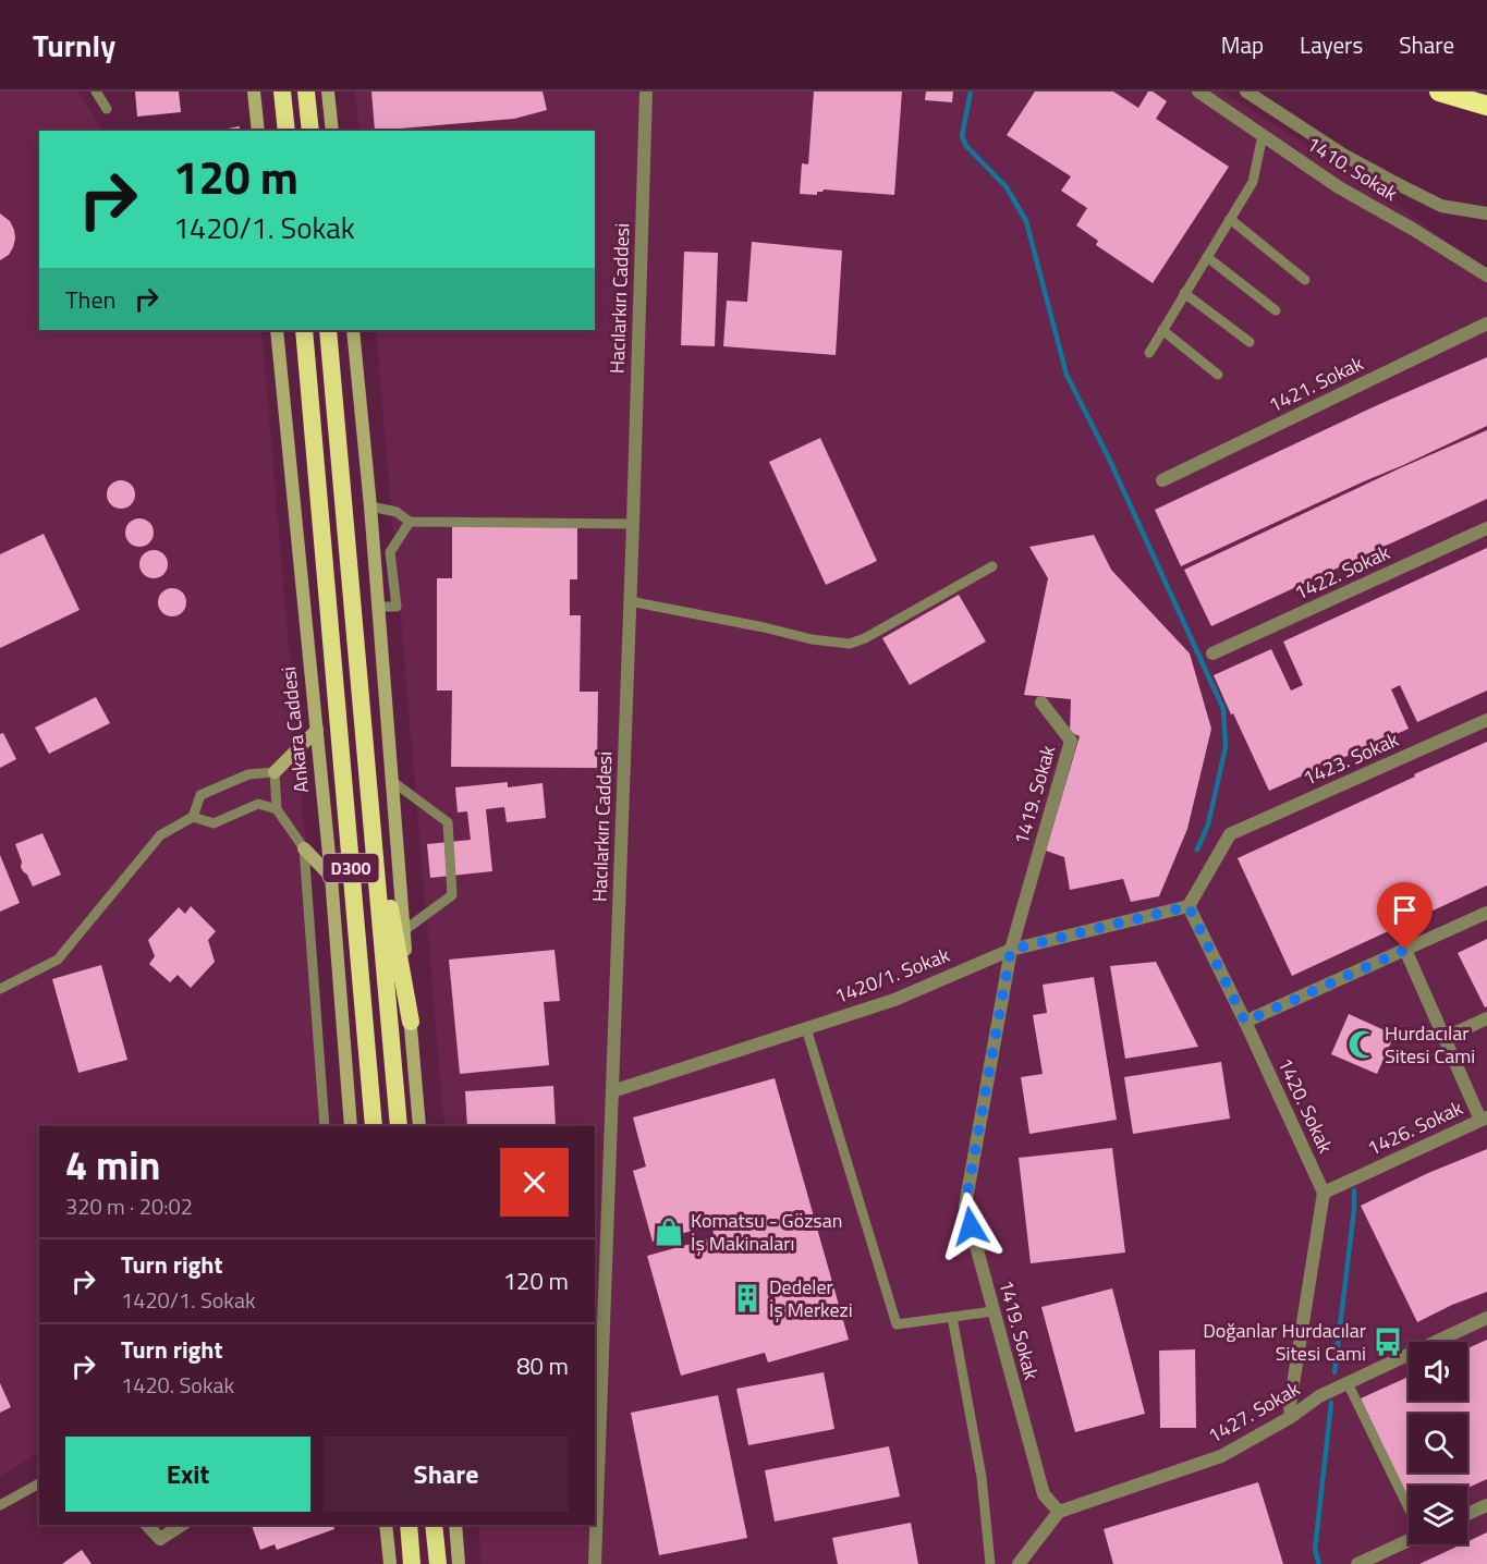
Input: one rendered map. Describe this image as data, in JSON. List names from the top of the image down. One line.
{"streets":{"highway":["D300"],"main road":["Ankara Caddesi"],"street":["1410. Sokak","Hacılarkırı Caddesi","1421. Sokak","1422. Sokak","1423. Sokak","1419. Sokak","1420/1. Sokak","1420. Sokak","1426. Sokak","1427. Sokak"]},"crossings":[["Hacılarkırı Caddesi","1420/1. Sokak"],["1423. Sokak","1420/1. Sokak"],["1423. Sokak","1420. Sokak"],["1419. Sokak","1420/1. Sokak"],["1419. Sokak","1427. Sokak"],["1420/1. Sokak","1420. Sokak"],["1420. Sokak","1426. Sokak"]],"places":{"mosque":["Hurdacılar Sitesi Cami"],"shop":["Komatsu - Gözsan İş Makinaları"],"building":["Dedeler İş Merkezi"],"bus stop":["Doğanlar Hurdacılar Sitesi Cami"]},"page":{"header":"Turnly","nav":["Map","Layers","Share"],"turn":["120 m","1420/1. Sokak"],"then":"Then","heading":["4 min","320 m · 20:02"],"list":[{"name":"Turn right","note":"1420/1. Sokak","value":"120 m"},{"name":"Turn right","note":"1420. Sokak","value":"80 m"}],"buttons":["Exit","Share"]}}
